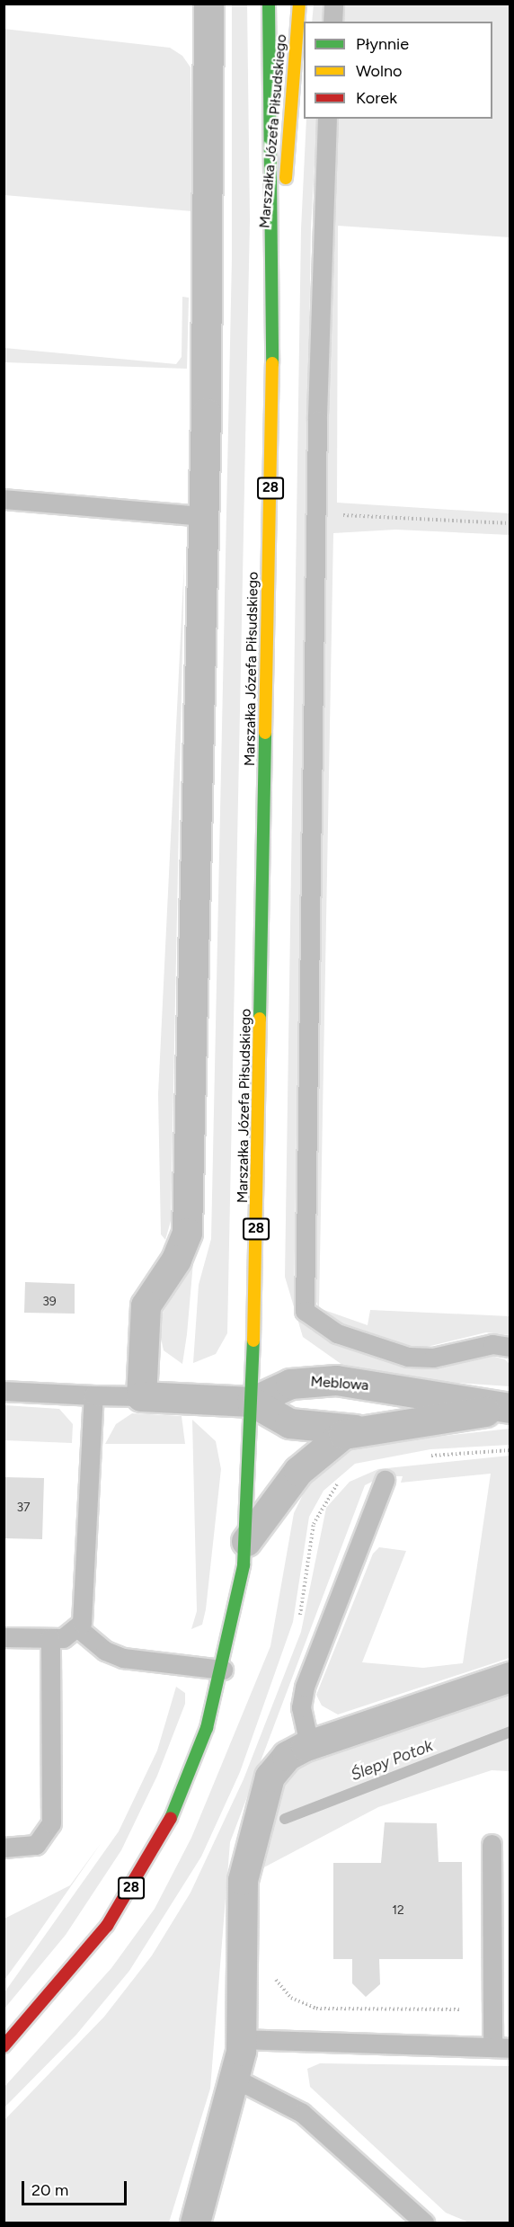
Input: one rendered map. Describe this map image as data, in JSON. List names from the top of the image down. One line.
{"streets":{"main road":["Marszałka Józefa Piłsudskiego","28"],"street":["Meblowa"]},"crossings":[["Marszałka Józefa Piłsudskiego","Meblowa"]],"water":["Ślepy Potok"],"house_numbers":["39","37","12"],"legend":["Płynnie","Wolno","Korek"],"scale_bar":"20 m"}
